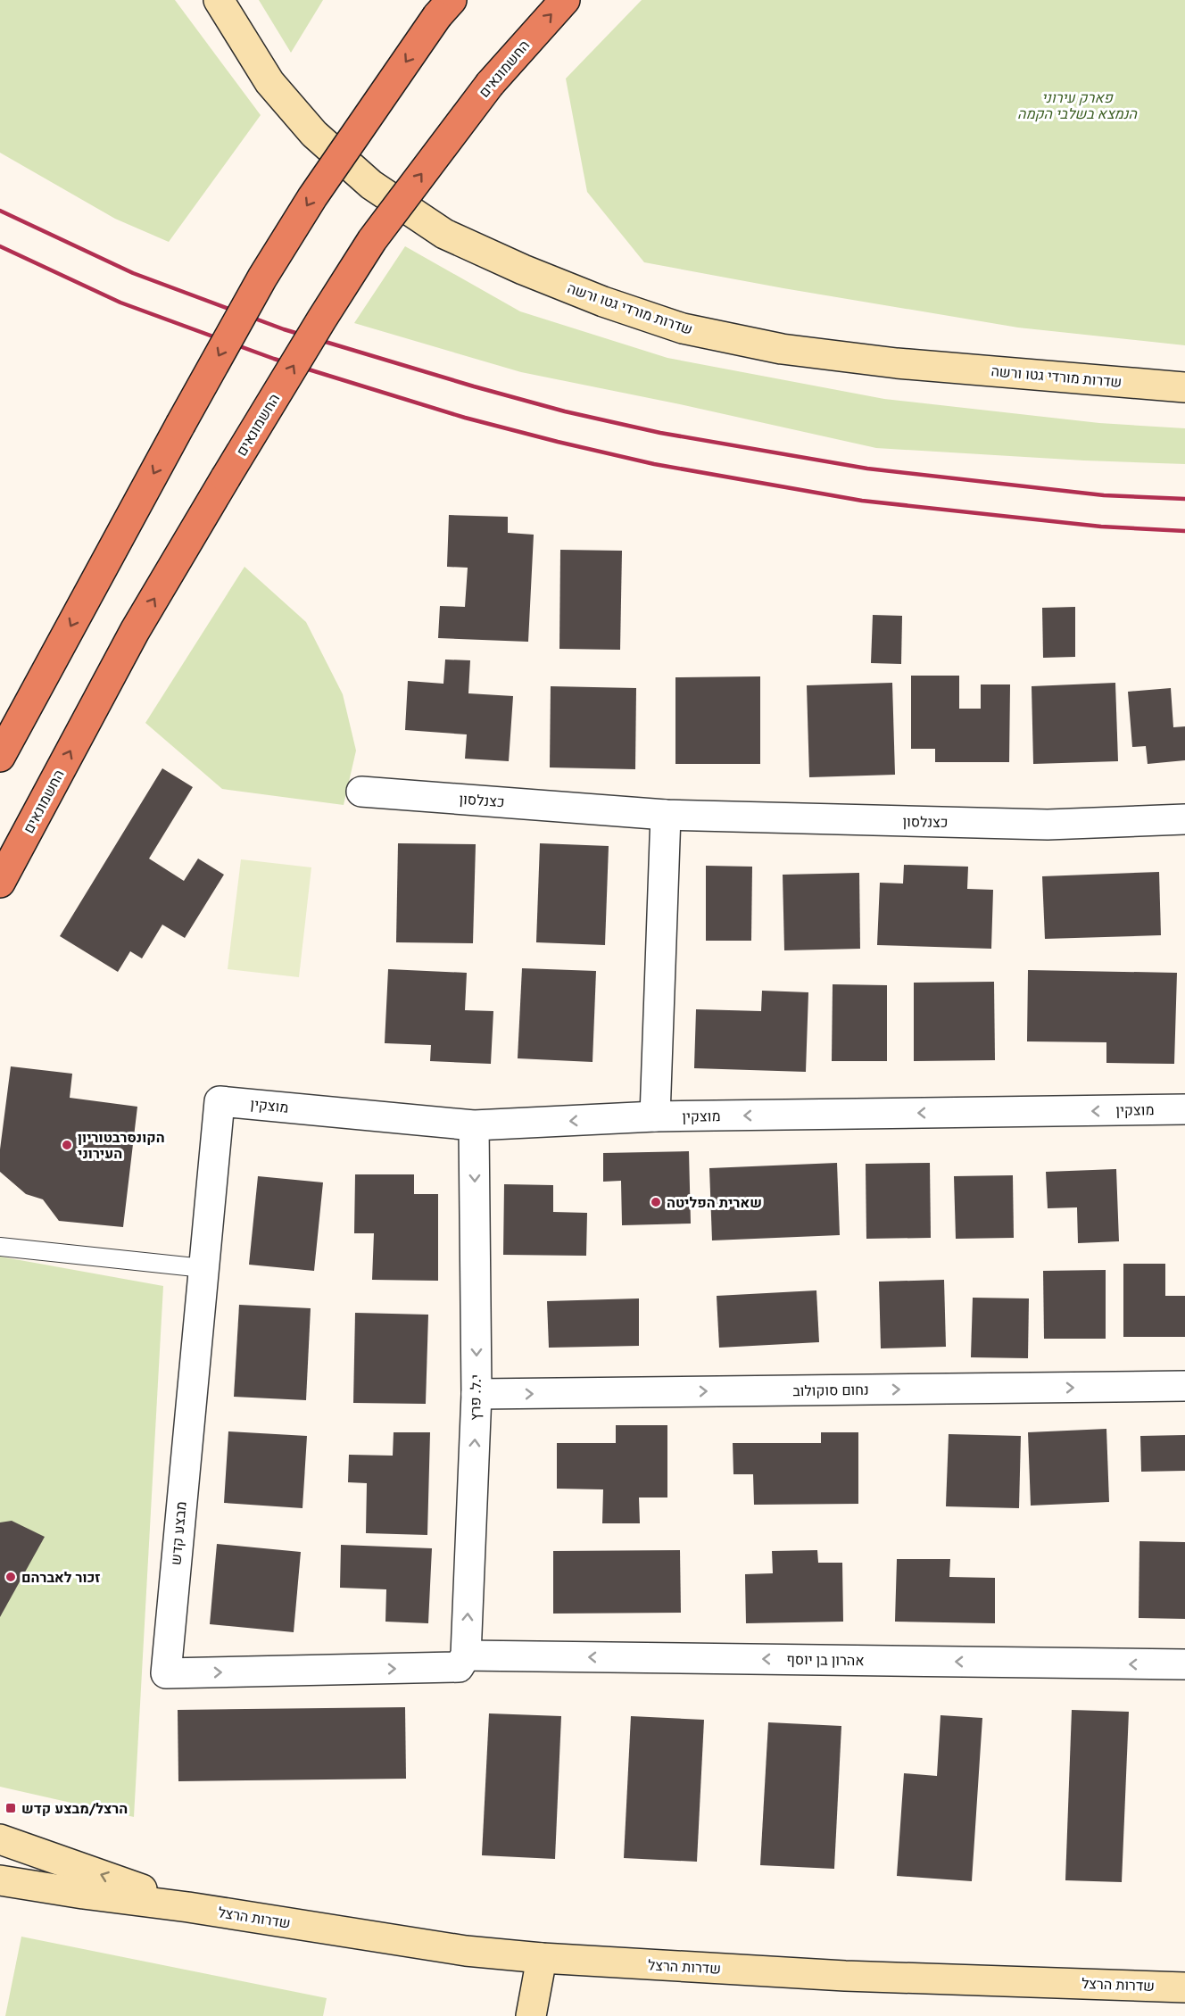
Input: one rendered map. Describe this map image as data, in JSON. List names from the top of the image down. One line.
{"streets":{"highway":["החשמונאים"],"main road":["שדרות מורדי גטו ורשה","שדרות הרצל"],"street":["כצנלסון","מוצקין","נחום סוקולוב","י.ל. פרץ","מבצע קדש","אהרון בן יוסף"]},"crossings":[["מוצקין","י.ל. פרץ"],["מוצקין","מבצע קדש"],["נחום סוקולוב","י.ל. פרץ"],["י.ל. פרץ","מבצע קדש"],["י.ל. פרץ","אהרון בן יוסף"],["מבצע קדש","אהרון בן יוסף"]],"one_way":["מוצקין","נחום סוקולוב","אהרון בן יוסף"],"parks":["פארק עירוני הנמצא בשלבי הקמה"],"places":{"other":["הקונסרבטוריון העירוני","שארית הפליטה","זכור לאברהם"],"transit":["הרצל/מבצע קדש"]}}
